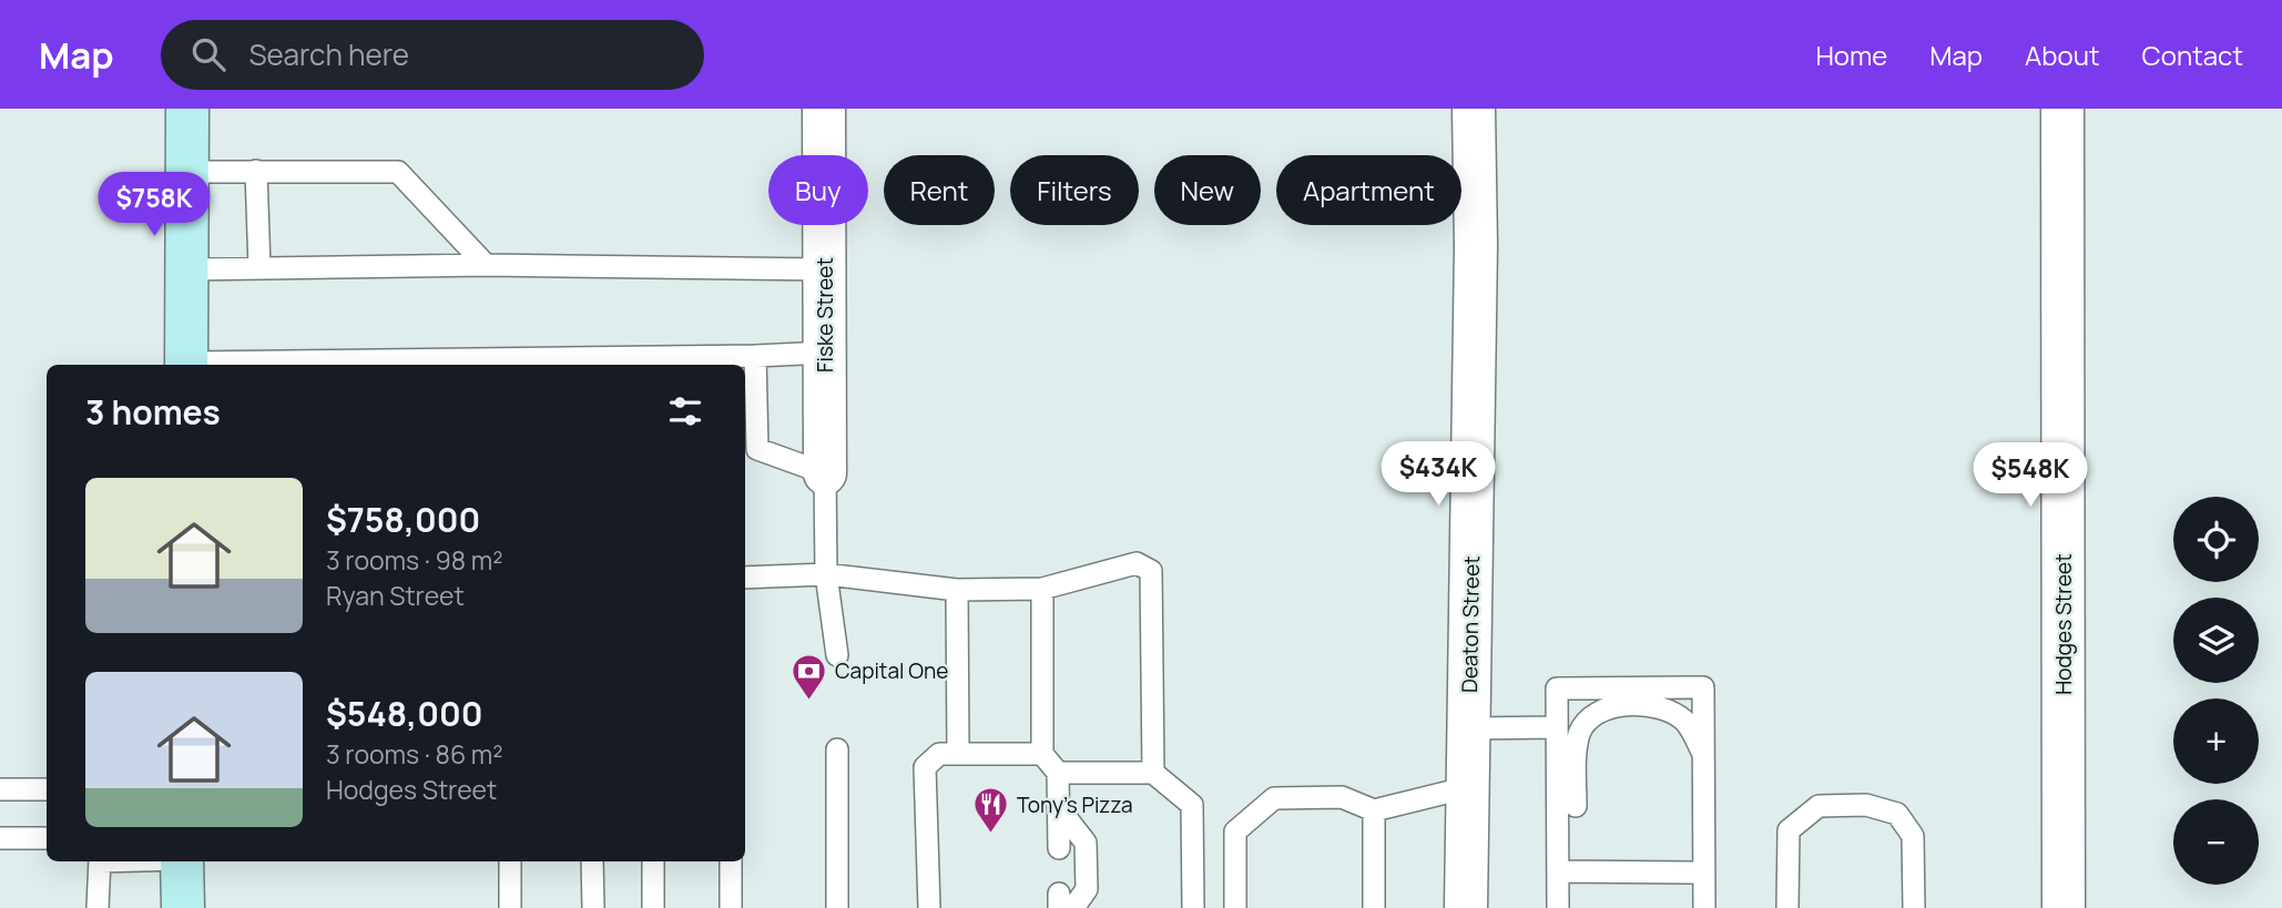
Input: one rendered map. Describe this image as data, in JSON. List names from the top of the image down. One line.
{"streets":{"street":["Fiske Street","Deaton Street","Hodges Street"]},"places":{"bank":["Capital One"],"restaurant":["Tony's Pizza"]},"page":{"header":"Map","search":"Search here","nav":["Home","Map","About","Contact"],"chip":["Buy","Rent","Filters","New","Apartment"],"price":["$758K","$434K","$548K"],"heading":"3 homes","list":[{"name":"$758,000","note":"3 rooms · 98 m² · Ryan Street"},{"name":"$548,000","note":"3 rooms · 86 m² · Hodges Street"}],"map_buttons":["+","−"]}}
